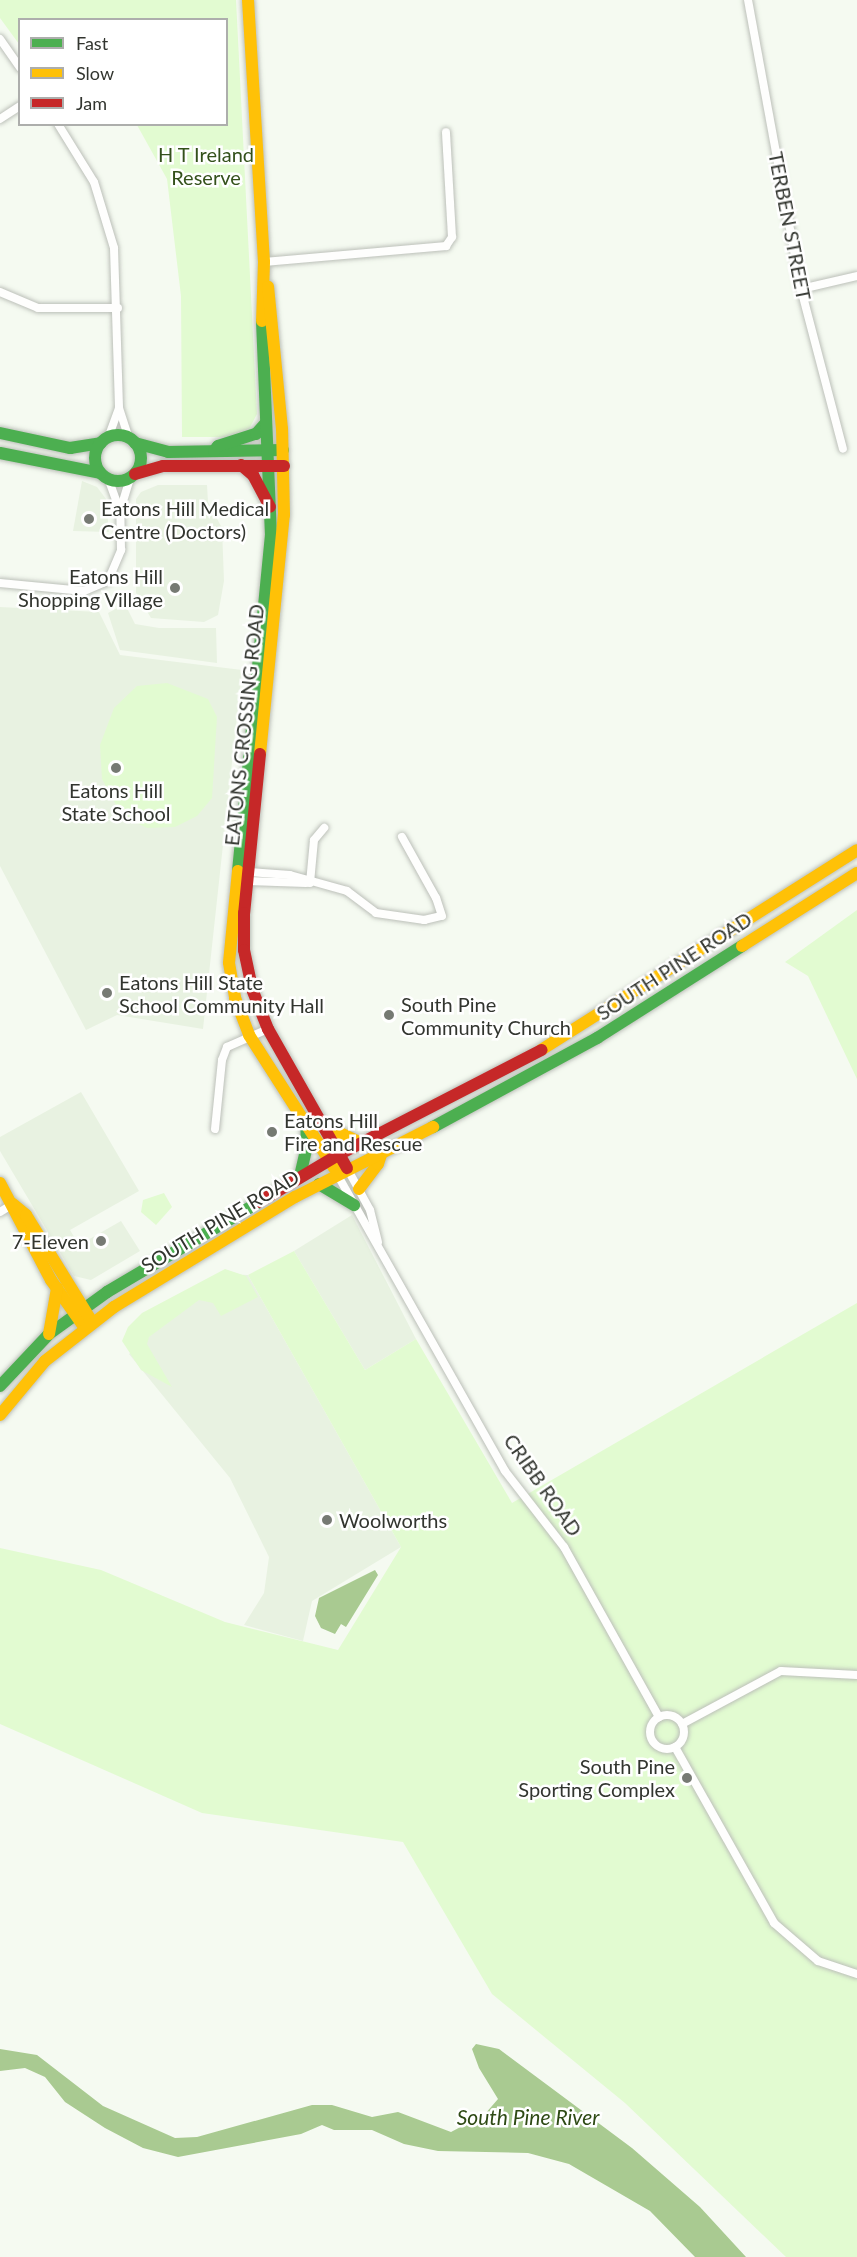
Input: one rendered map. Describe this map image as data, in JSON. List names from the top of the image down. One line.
{"streets":{"main road":["EATONS CROSSING ROAD","SOUTH PINE ROAD","CRIBB ROAD"],"street":["TERBEN STREET"]},"crossings":[["EATONS CROSSING ROAD","SOUTH PINE ROAD"],["EATONS CROSSING ROAD","CRIBB ROAD"],["SOUTH PINE ROAD","CRIBB ROAD"]],"water":["South Pine River"],"parks":["H T Ireland Reserve"],"places":["Eatons Hill Medical Centre (Doctors)","Eatons Hill Shopping Village","Eatons Hill State School","Eatons Hill State School Community Hall","South Pine Community Church","Eatons Hill Fire and Rescue","7-Eleven","Woolworths","South Pine Sporting Complex"],"legend":["Fast","Slow","Jam"]}
